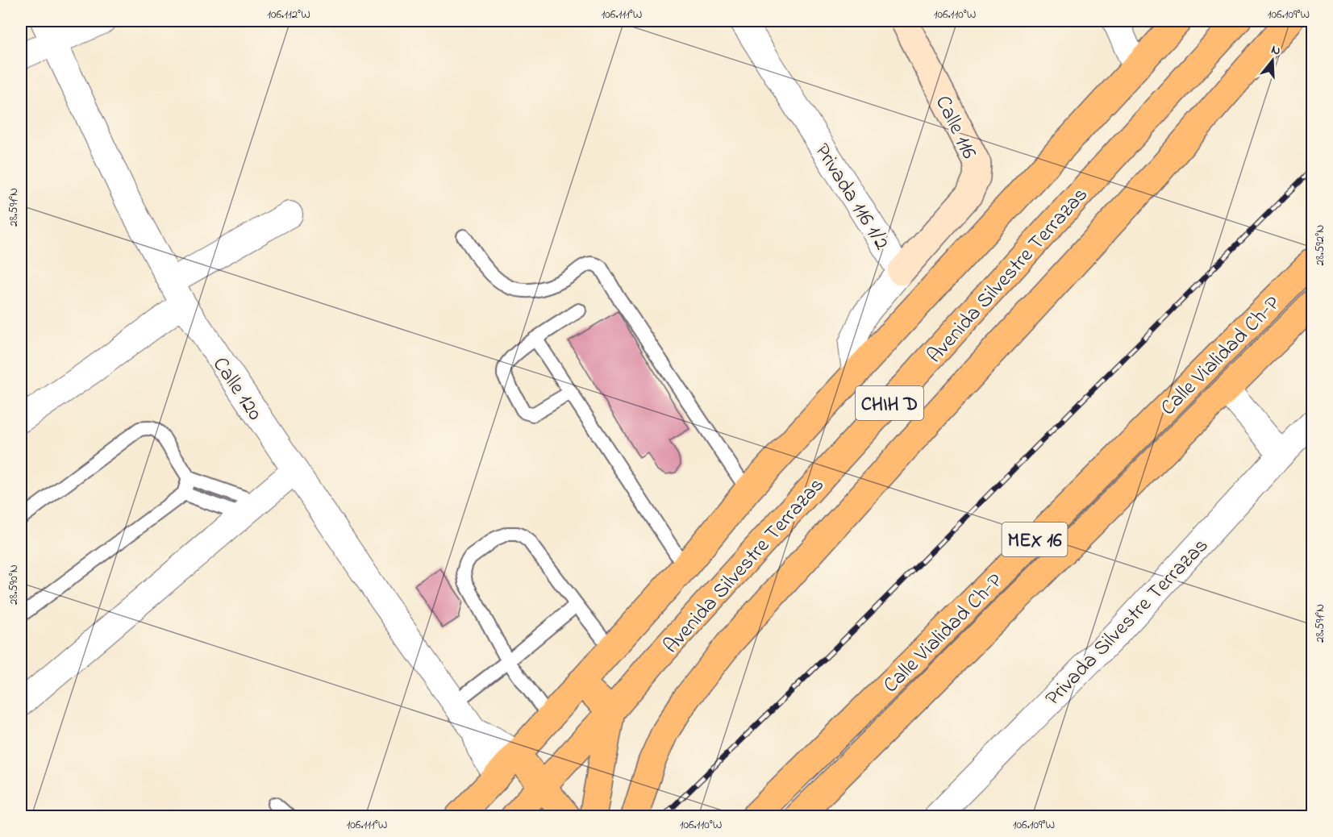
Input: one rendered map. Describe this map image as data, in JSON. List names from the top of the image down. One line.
{"streets":{"main road":["Avenida Silvestre Terrazas","Calle Vialidad Ch-P","CHIH D","MEX 16"],"street":["Calle 116","Privada 116 1/2","Calle 120","Privada Silvestre Terrazas"]},"crossings":[["Calle 116","Privada 116 1/2"],["Privada 116 1/2","Avenida Silvestre Terrazas"],["Avenida Silvestre Terrazas","Calle 120"],["Avenida Silvestre Terrazas","CHIH D"],["Calle 120","CHIH D"]],"north":"top","coordinates":["106.112°W","106.111°W","106.110°W","106.109°W","28.591°N","28.592°N","28.590°N"]}
